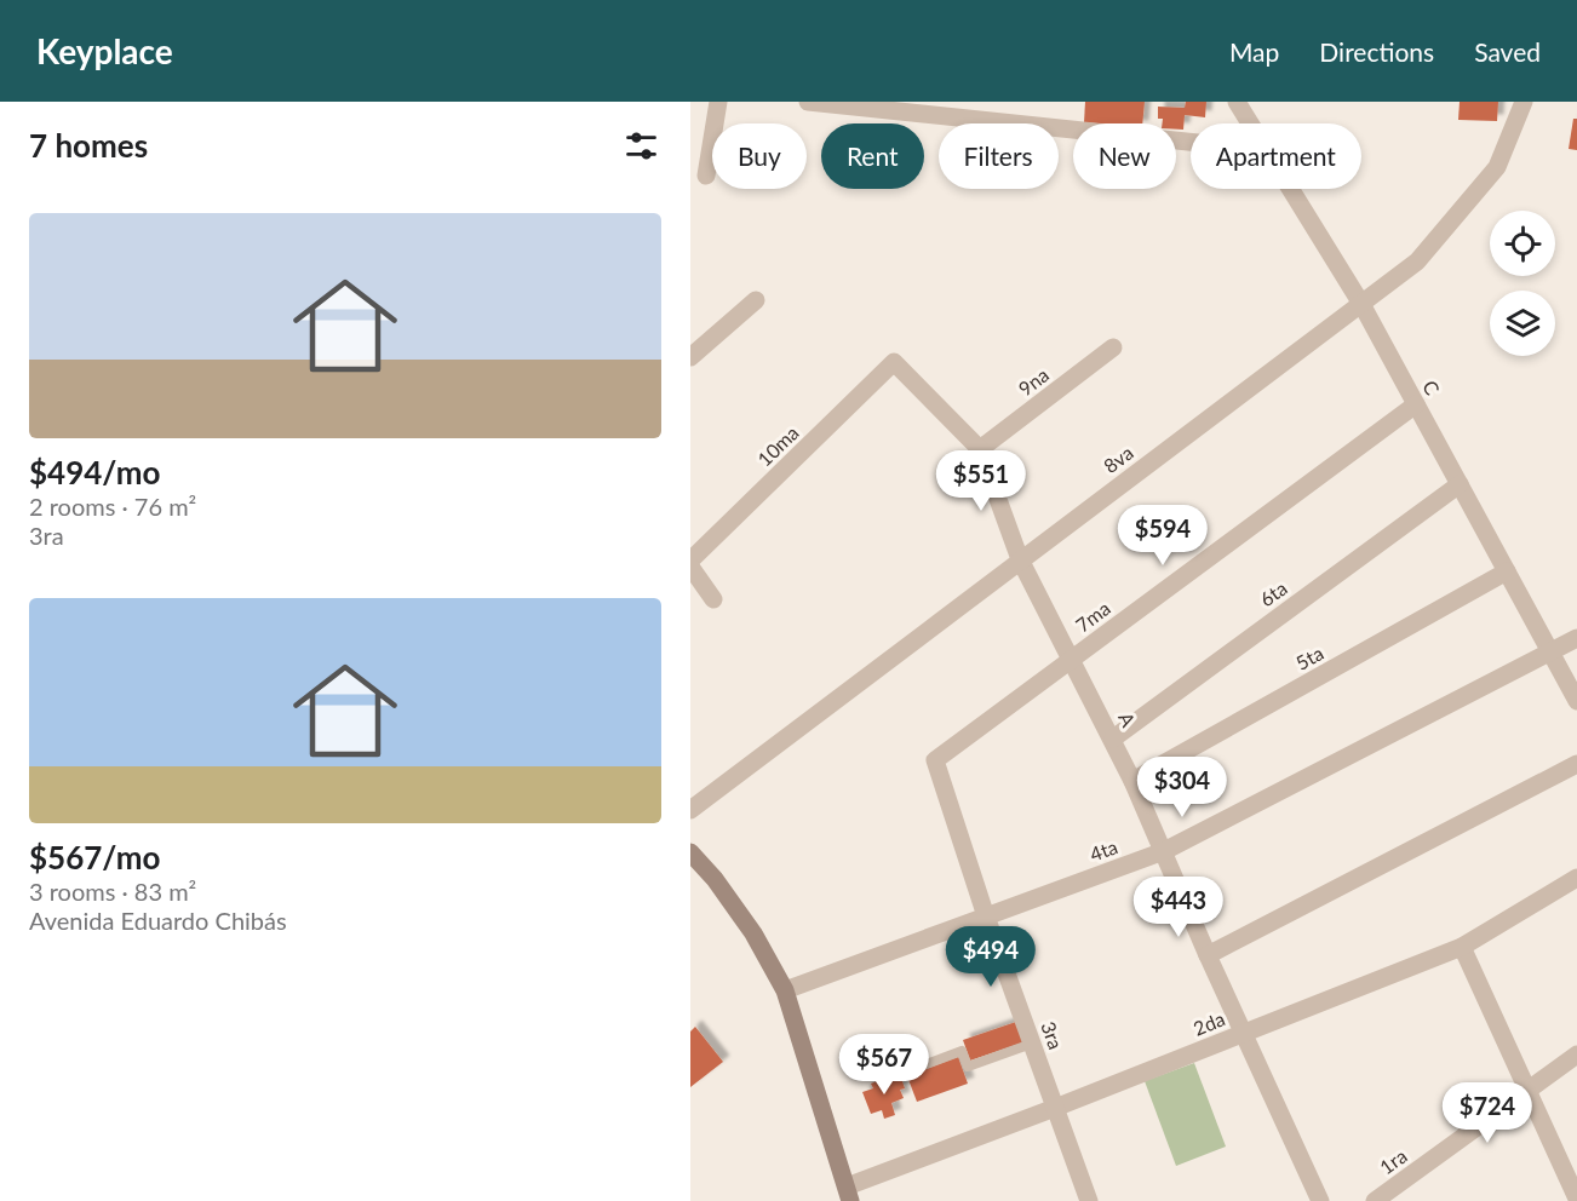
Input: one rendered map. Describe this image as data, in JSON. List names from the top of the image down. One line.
{"streets":{"street":["9na","C","10ma","8va","6ta","7ma","5ta","A","4ta","2da","3ra","1ra"]},"crossings":[["9na","A"],["C","8va"],["C","6ta"],["C","7ma"],["C","5ta"],["C","4ta"],["10ma","A"],["8va","A"],["6ta","A"],["7ma","A"],["7ma","3ra"],["5ta","A"],["A","4ta"],["A","2da"],["4ta","3ra"],["2da","3ra"]],"page":{"header":"Keyplace","nav":["Map","Directions","Saved"],"heading":"7 homes","chip":["Buy","Rent","Filters","New","Apartment"],"list":[{"name":"$494/mo","note":"2 rooms · 76 m² · 3ra"},{"name":"$567/mo","note":"3 rooms · 83 m² · Avenida Eduardo Chibás"}],"price":["$551","$594","$304","$443","$494","$567","$724"]}}
